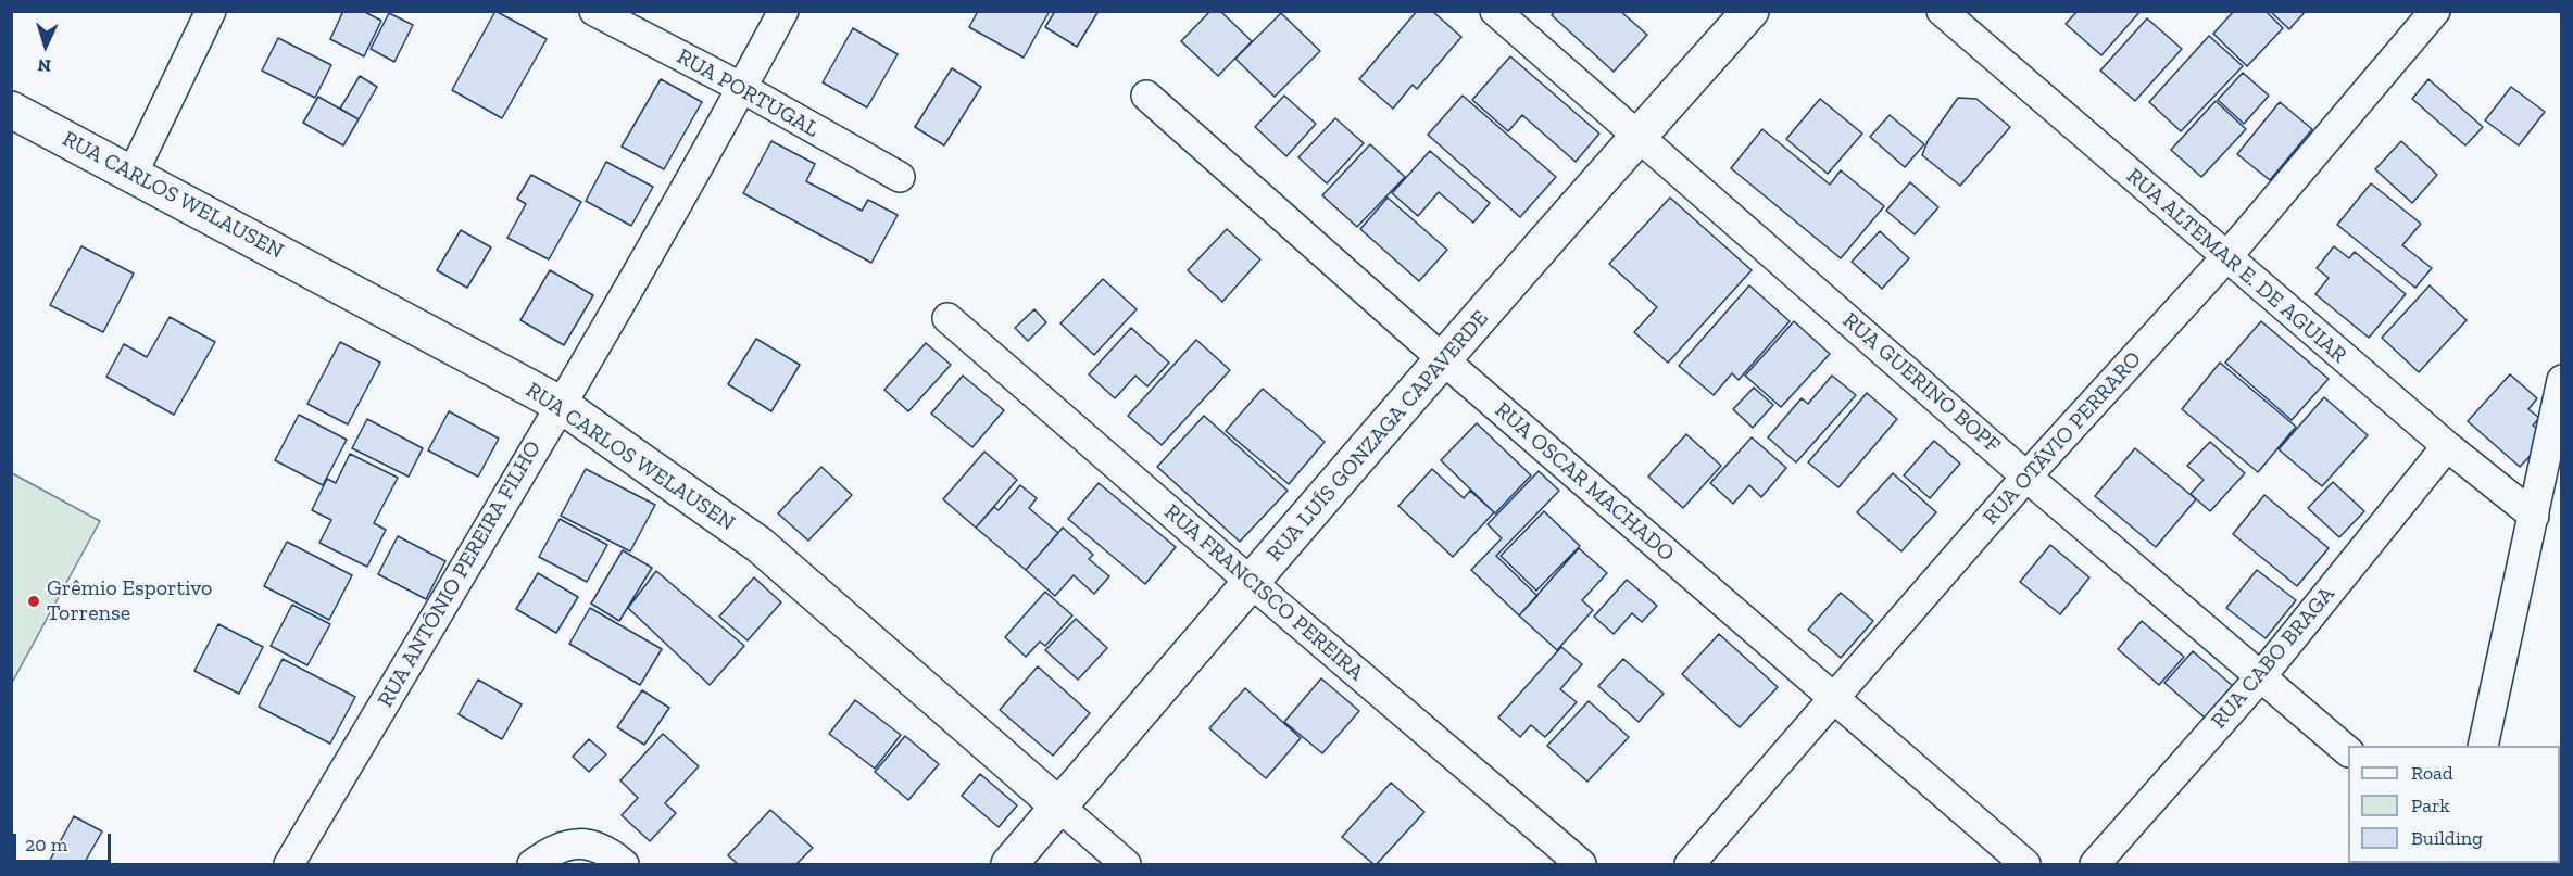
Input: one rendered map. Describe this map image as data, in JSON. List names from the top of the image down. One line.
{"streets":{"street":["RUA PORTUGAL","RUA CARLOS WELAUSEN","RUA ALTEMAR E. DE AGUIAR","RUA GUERINO BOPF","RUA LUÍS GONZAGA CAPAVERDE","RUA OTÁVIO PERRARO","RUA OSCAR MACHADO","RUA ANTÔNIO PEREIRA FILHO","RUA FRANCISCO PEREIRA","RUA CABO BRAGA"]},"crossings":[["RUA PORTUGAL","RUA ANTÔNIO PEREIRA FILHO"],["RUA CARLOS WELAUSEN","RUA LUÍS GONZAGA CAPAVERDE"],["RUA CARLOS WELAUSEN","RUA ANTÔNIO PEREIRA FILHO"],["RUA ALTEMAR E. DE AGUIAR","RUA OTÁVIO PERRARO"],["RUA ALTEMAR E. DE AGUIAR","RUA CABO BRAGA"],["RUA GUERINO BOPF","RUA LUÍS GONZAGA CAPAVERDE"],["RUA GUERINO BOPF","RUA OTÁVIO PERRARO"],["RUA GUERINO BOPF","RUA CABO BRAGA"],["RUA LUÍS GONZAGA CAPAVERDE","RUA OSCAR MACHADO"],["RUA LUÍS GONZAGA CAPAVERDE","RUA FRANCISCO PEREIRA"],["RUA OTÁVIO PERRARO","RUA OSCAR MACHADO"]],"places":["Grêmio Esportivo Torrense"],"legend":["Road","Park","Building"],"scale_bar":"20 m","north":"bottom"}
